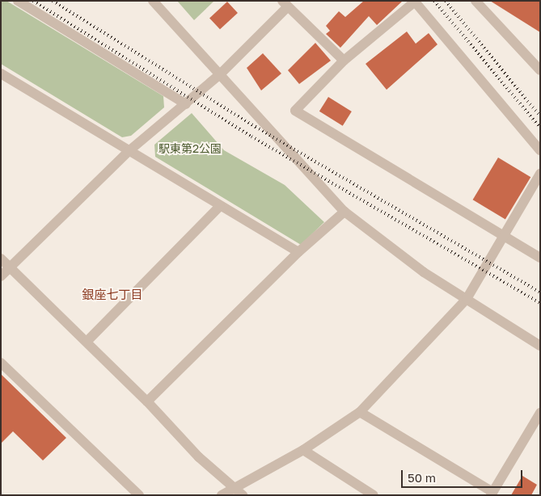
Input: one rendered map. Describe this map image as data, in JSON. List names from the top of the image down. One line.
{"districts":["銀座七丁目"],"parks":["駅東第2公園"],"scale_bar":"50 m"}
